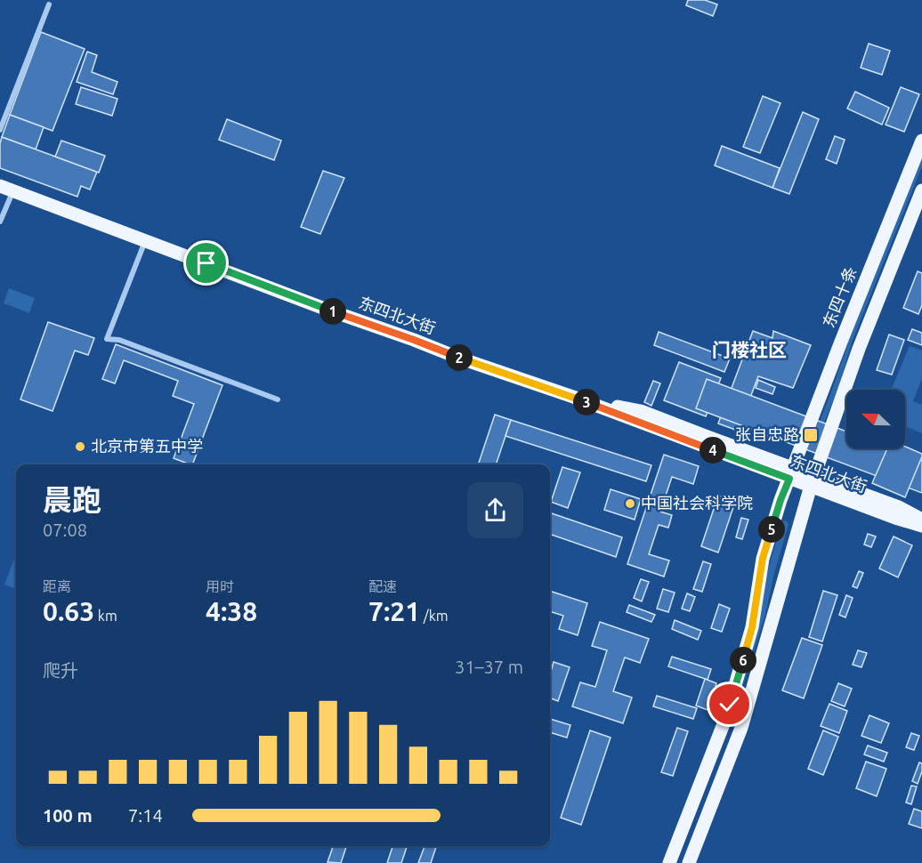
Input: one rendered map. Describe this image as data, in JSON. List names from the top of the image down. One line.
{"streets":{"main road":["东四十条","东四北大街"]},"crossings":[["东四十条","东四北大街"]],"districts":["门楼社区"],"places":{"transit":["张自忠路"],"other":["北京市第五中学","中国社会科学院"]},"north":"left","page":{"pins":["1","2","3","4","5","6"],"heading":["晨跑","07:08"],"stats":[["距离","0.63 km"],["用时","4:38"],["配速","7:21 /km"]],"chart":["爬升","31–37 m"],"list":[{"name":"100 m","note":"7:14"}]}}
